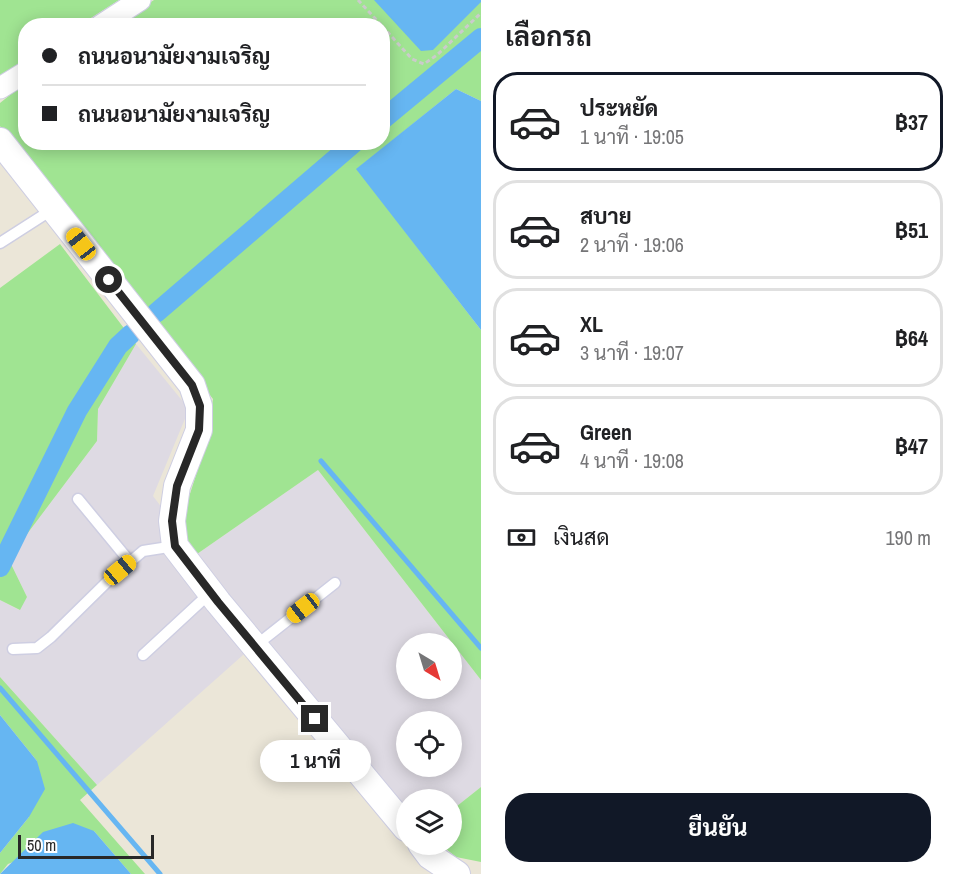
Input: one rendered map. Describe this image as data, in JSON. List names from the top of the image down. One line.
{"scale_bar":"50 m","north":"bottom right","page":{"heading":"เลือกรถ","banner":["ถนนอนามัยงามเจริญ","ถนนอนามัยงามเจริญ"],"list":[{"name":"ประหยัด","note":"1 นาที · 19:05","value":"฿37"},{"name":"สบาย","note":"2 นาที · 19:06","value":"฿51"},{"name":"XL","note":"3 นาที · 19:07","value":"฿64"},{"name":"Green","note":"4 นาที · 19:08","value":"฿47"}],"pay":["เงินสด","190 m"],"bubble":"1 นาที","buttons":"ยืนยัน","scale":"50 m"}}
